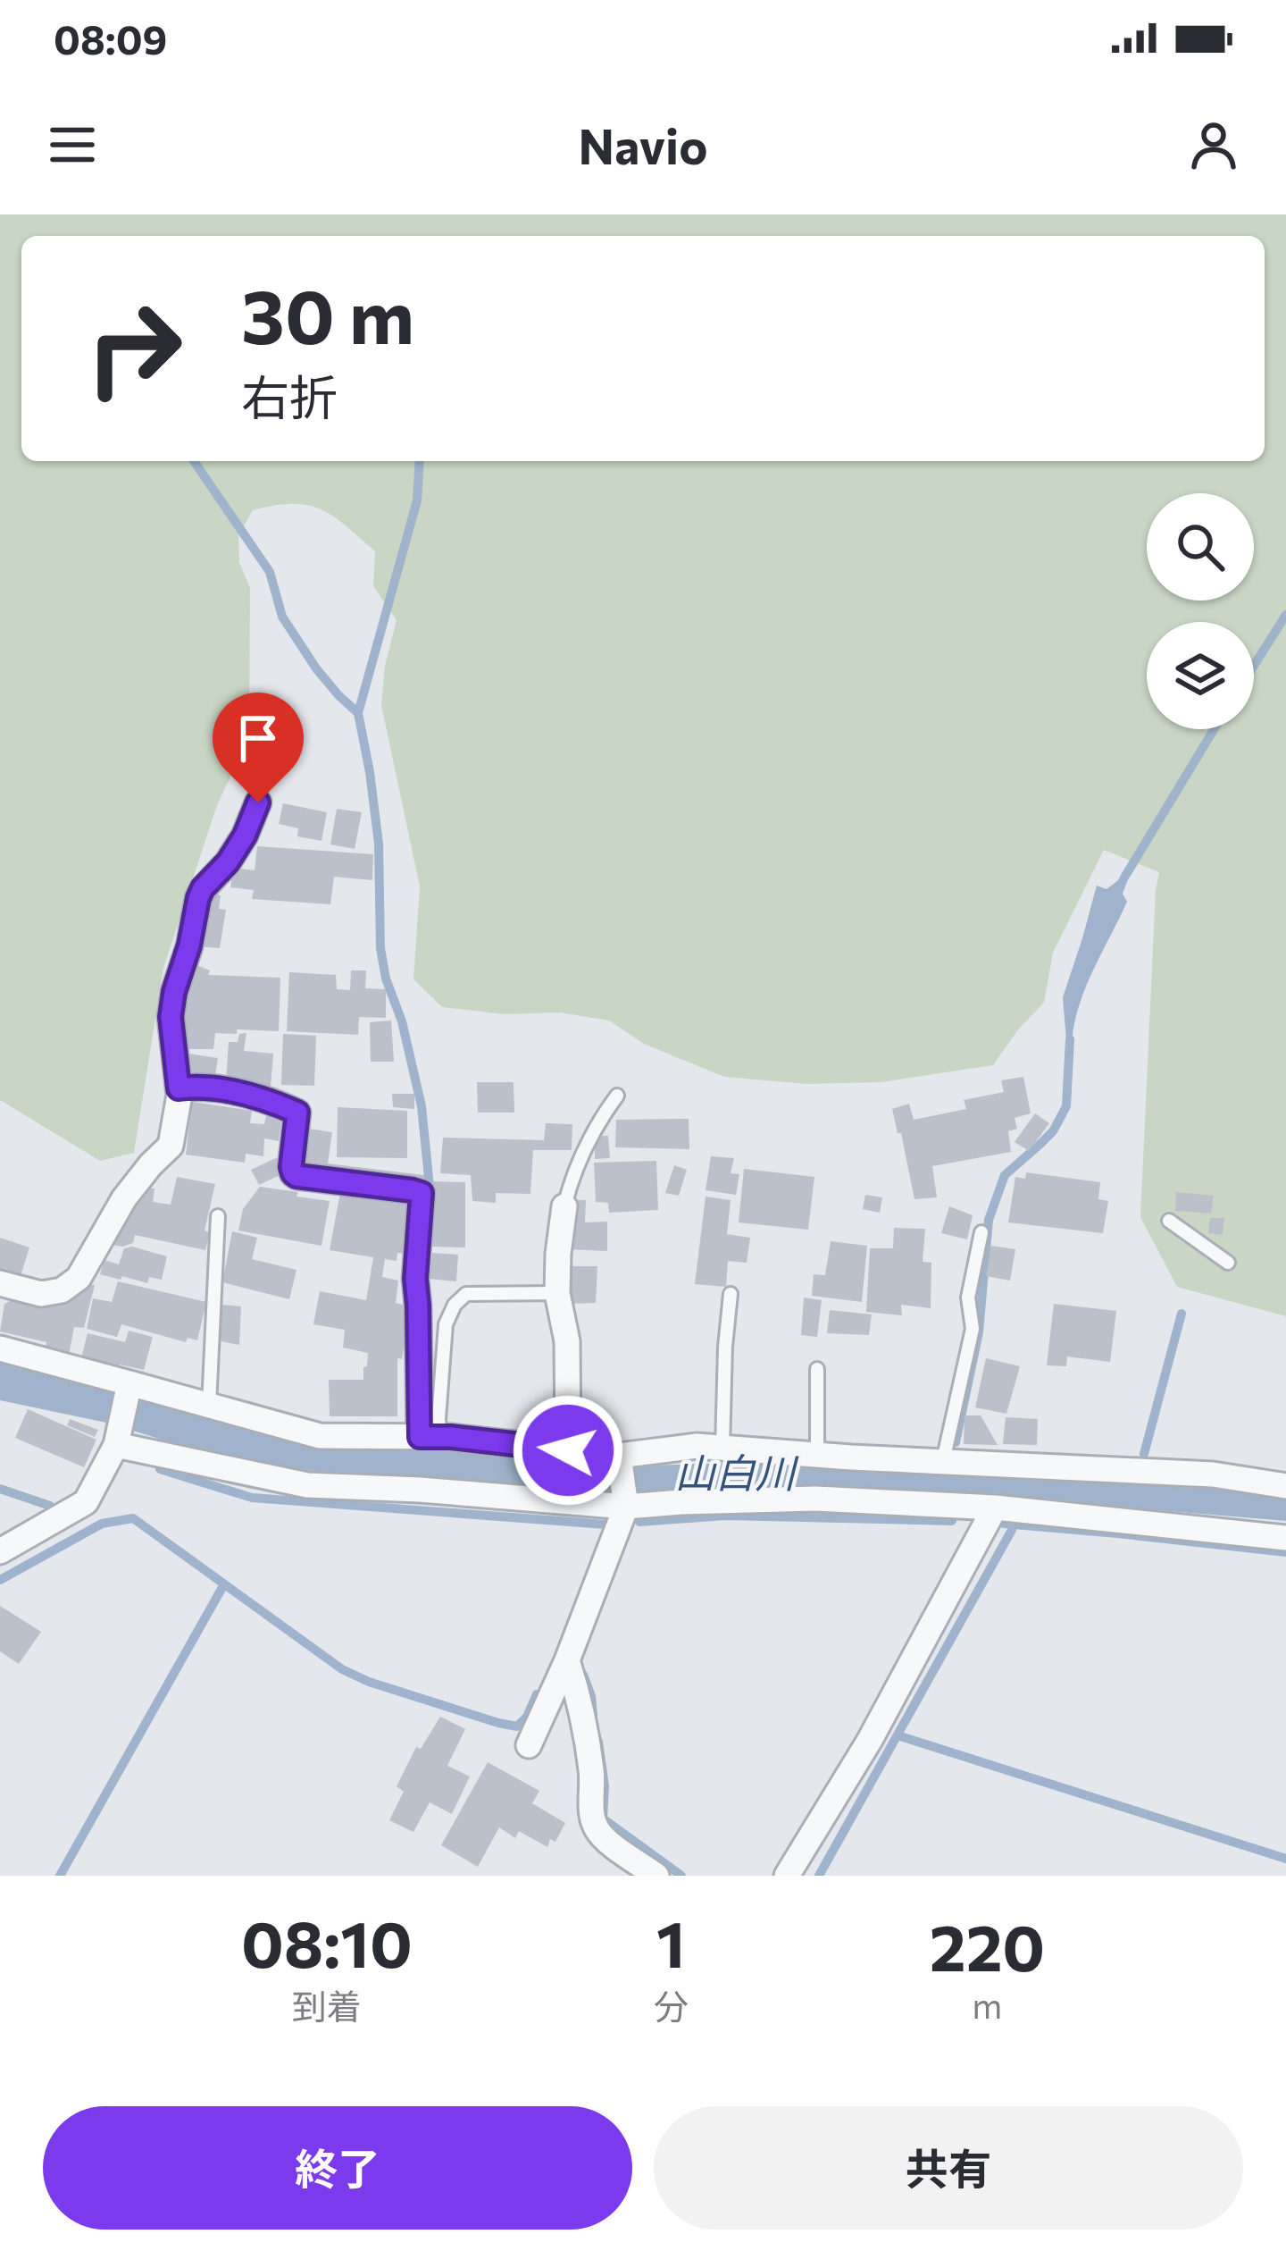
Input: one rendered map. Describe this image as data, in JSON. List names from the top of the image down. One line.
{"water":["山白川"],"page":{"status":"08:09","header":"Navio","turn":["30 m","右折"],"eta":["08:10","到着","1","分","220","m"],"buttons":["終了","共有"]}}
